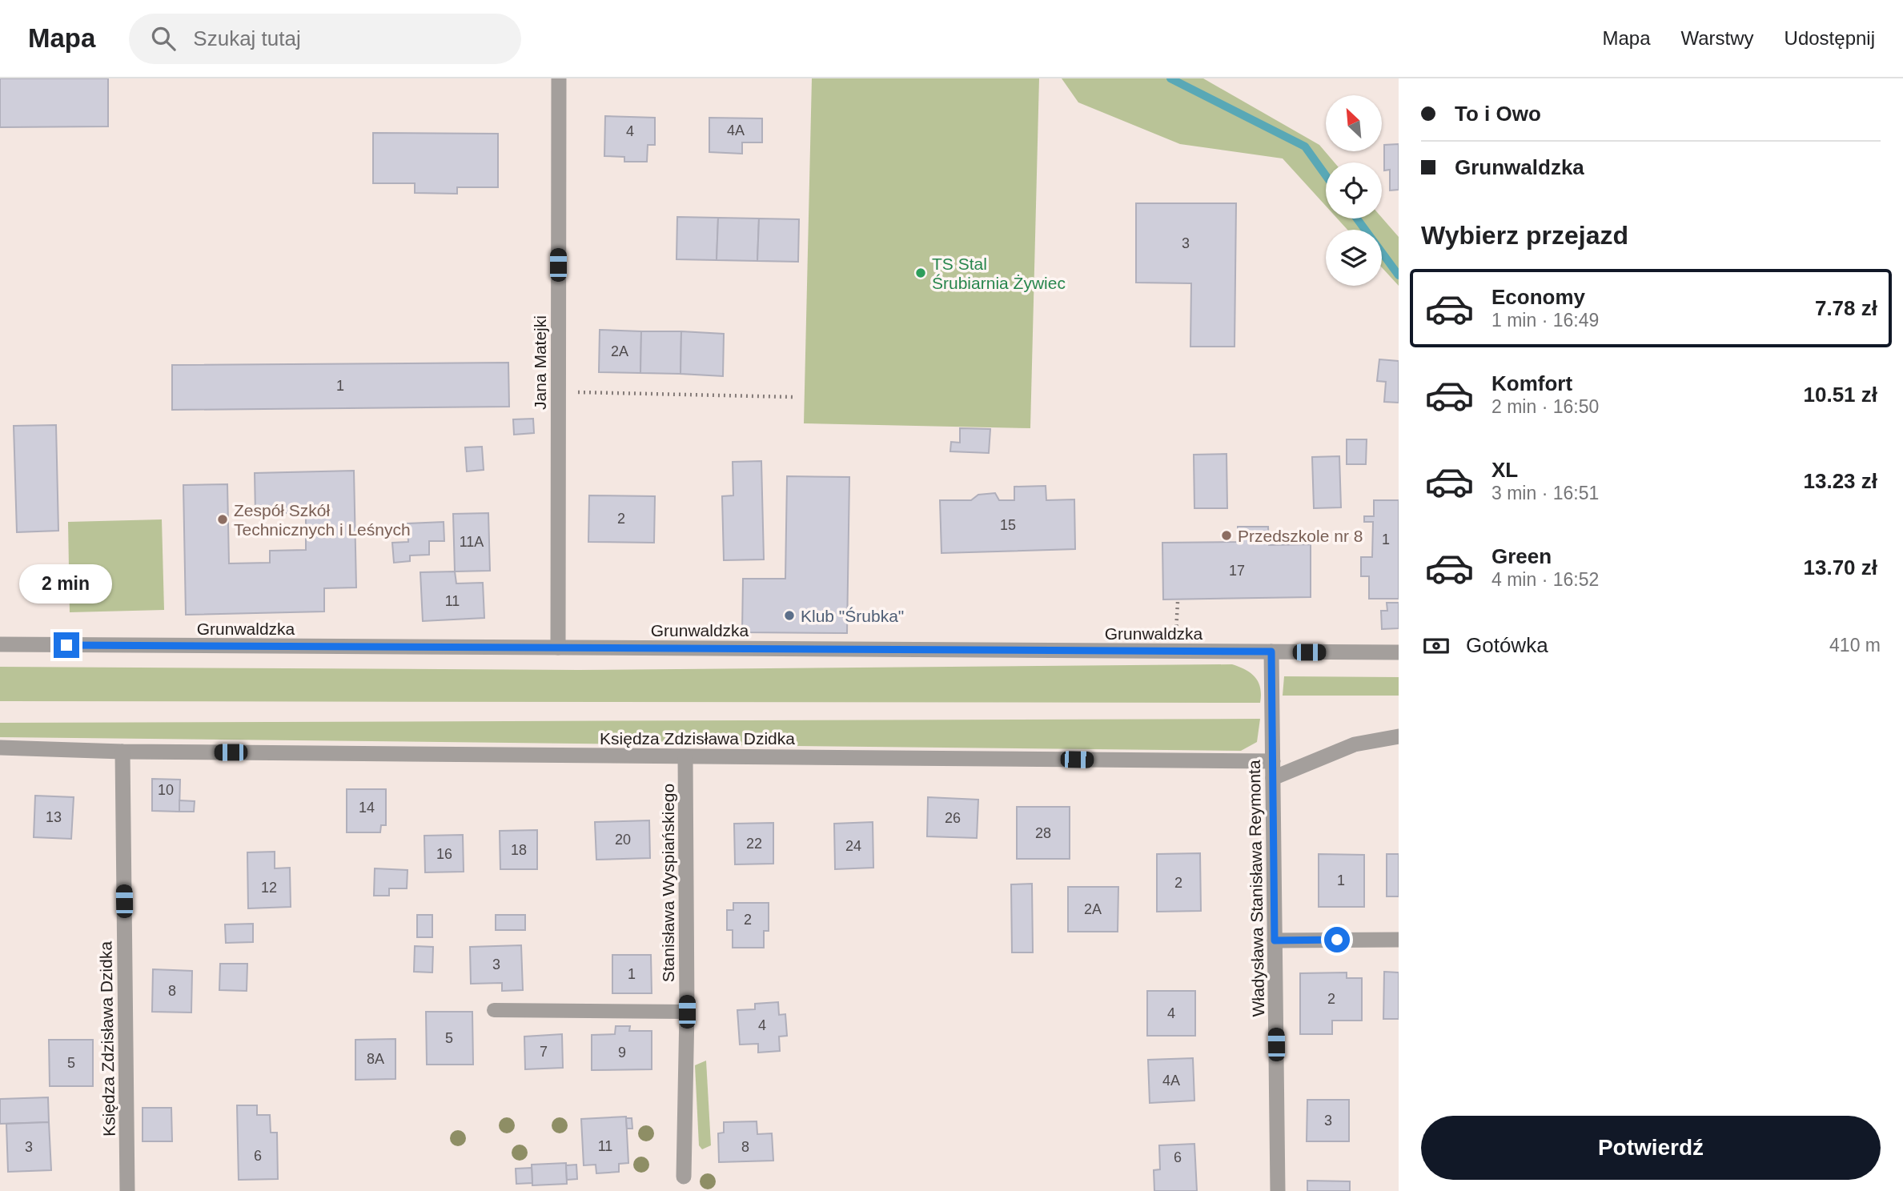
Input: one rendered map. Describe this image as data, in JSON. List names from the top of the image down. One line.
{"streets":{"street":["Jana Matejki","Grunwaldzka","Księdza Zdzisława Dzidka","Stanisława Wyspiańskiego","Władysława Stanisława Reymonta"]},"crossings":[["Jana Matejki","Grunwaldzka"],["Grunwaldzka","Władysława Stanisława Reymonta"],["Księdza Zdzisława Dzidka","Stanisława Wyspiańskiego"],["Księdza Zdzisława Dzidka","Władysława Stanisława Reymonta"]],"places":["TS Stal Śrubiarnia Żywiec","Zespół Szkół Technicznych i Leśnych","Przedszkole nr 8","Klub \"Śrubka\""],"house_numbers":["4A","4","3","2A","1","2","15","1","11A","17","11","10","14","13","26","28","20","22","24","18","16","1","2","12","2A","2","3","1","8","2","4","4","5","7","9","8A","5","4A","3","11","3","8","6","6"],"north":"top left","page":{"header":"Mapa","search":"Szukaj tutaj","nav":["Mapa","Warstwy","Udostępnij"],"banner":["To i Owo","Grunwaldzka"],"heading":"Wybierz przejazd","list":[{"name":"Economy","note":"1 min · 16:49","value":"7.78 zł"},{"name":"Komfort","note":"2 min · 16:50","value":"10.51 zł"},{"name":"XL","note":"3 min · 16:51","value":"13.23 zł"},{"name":"Green","note":"4 min · 16:52","value":"13.70 zł"}],"bubble":"2 min","pay":["Gotówka","410 m"],"buttons":"Potwierdź"}}
